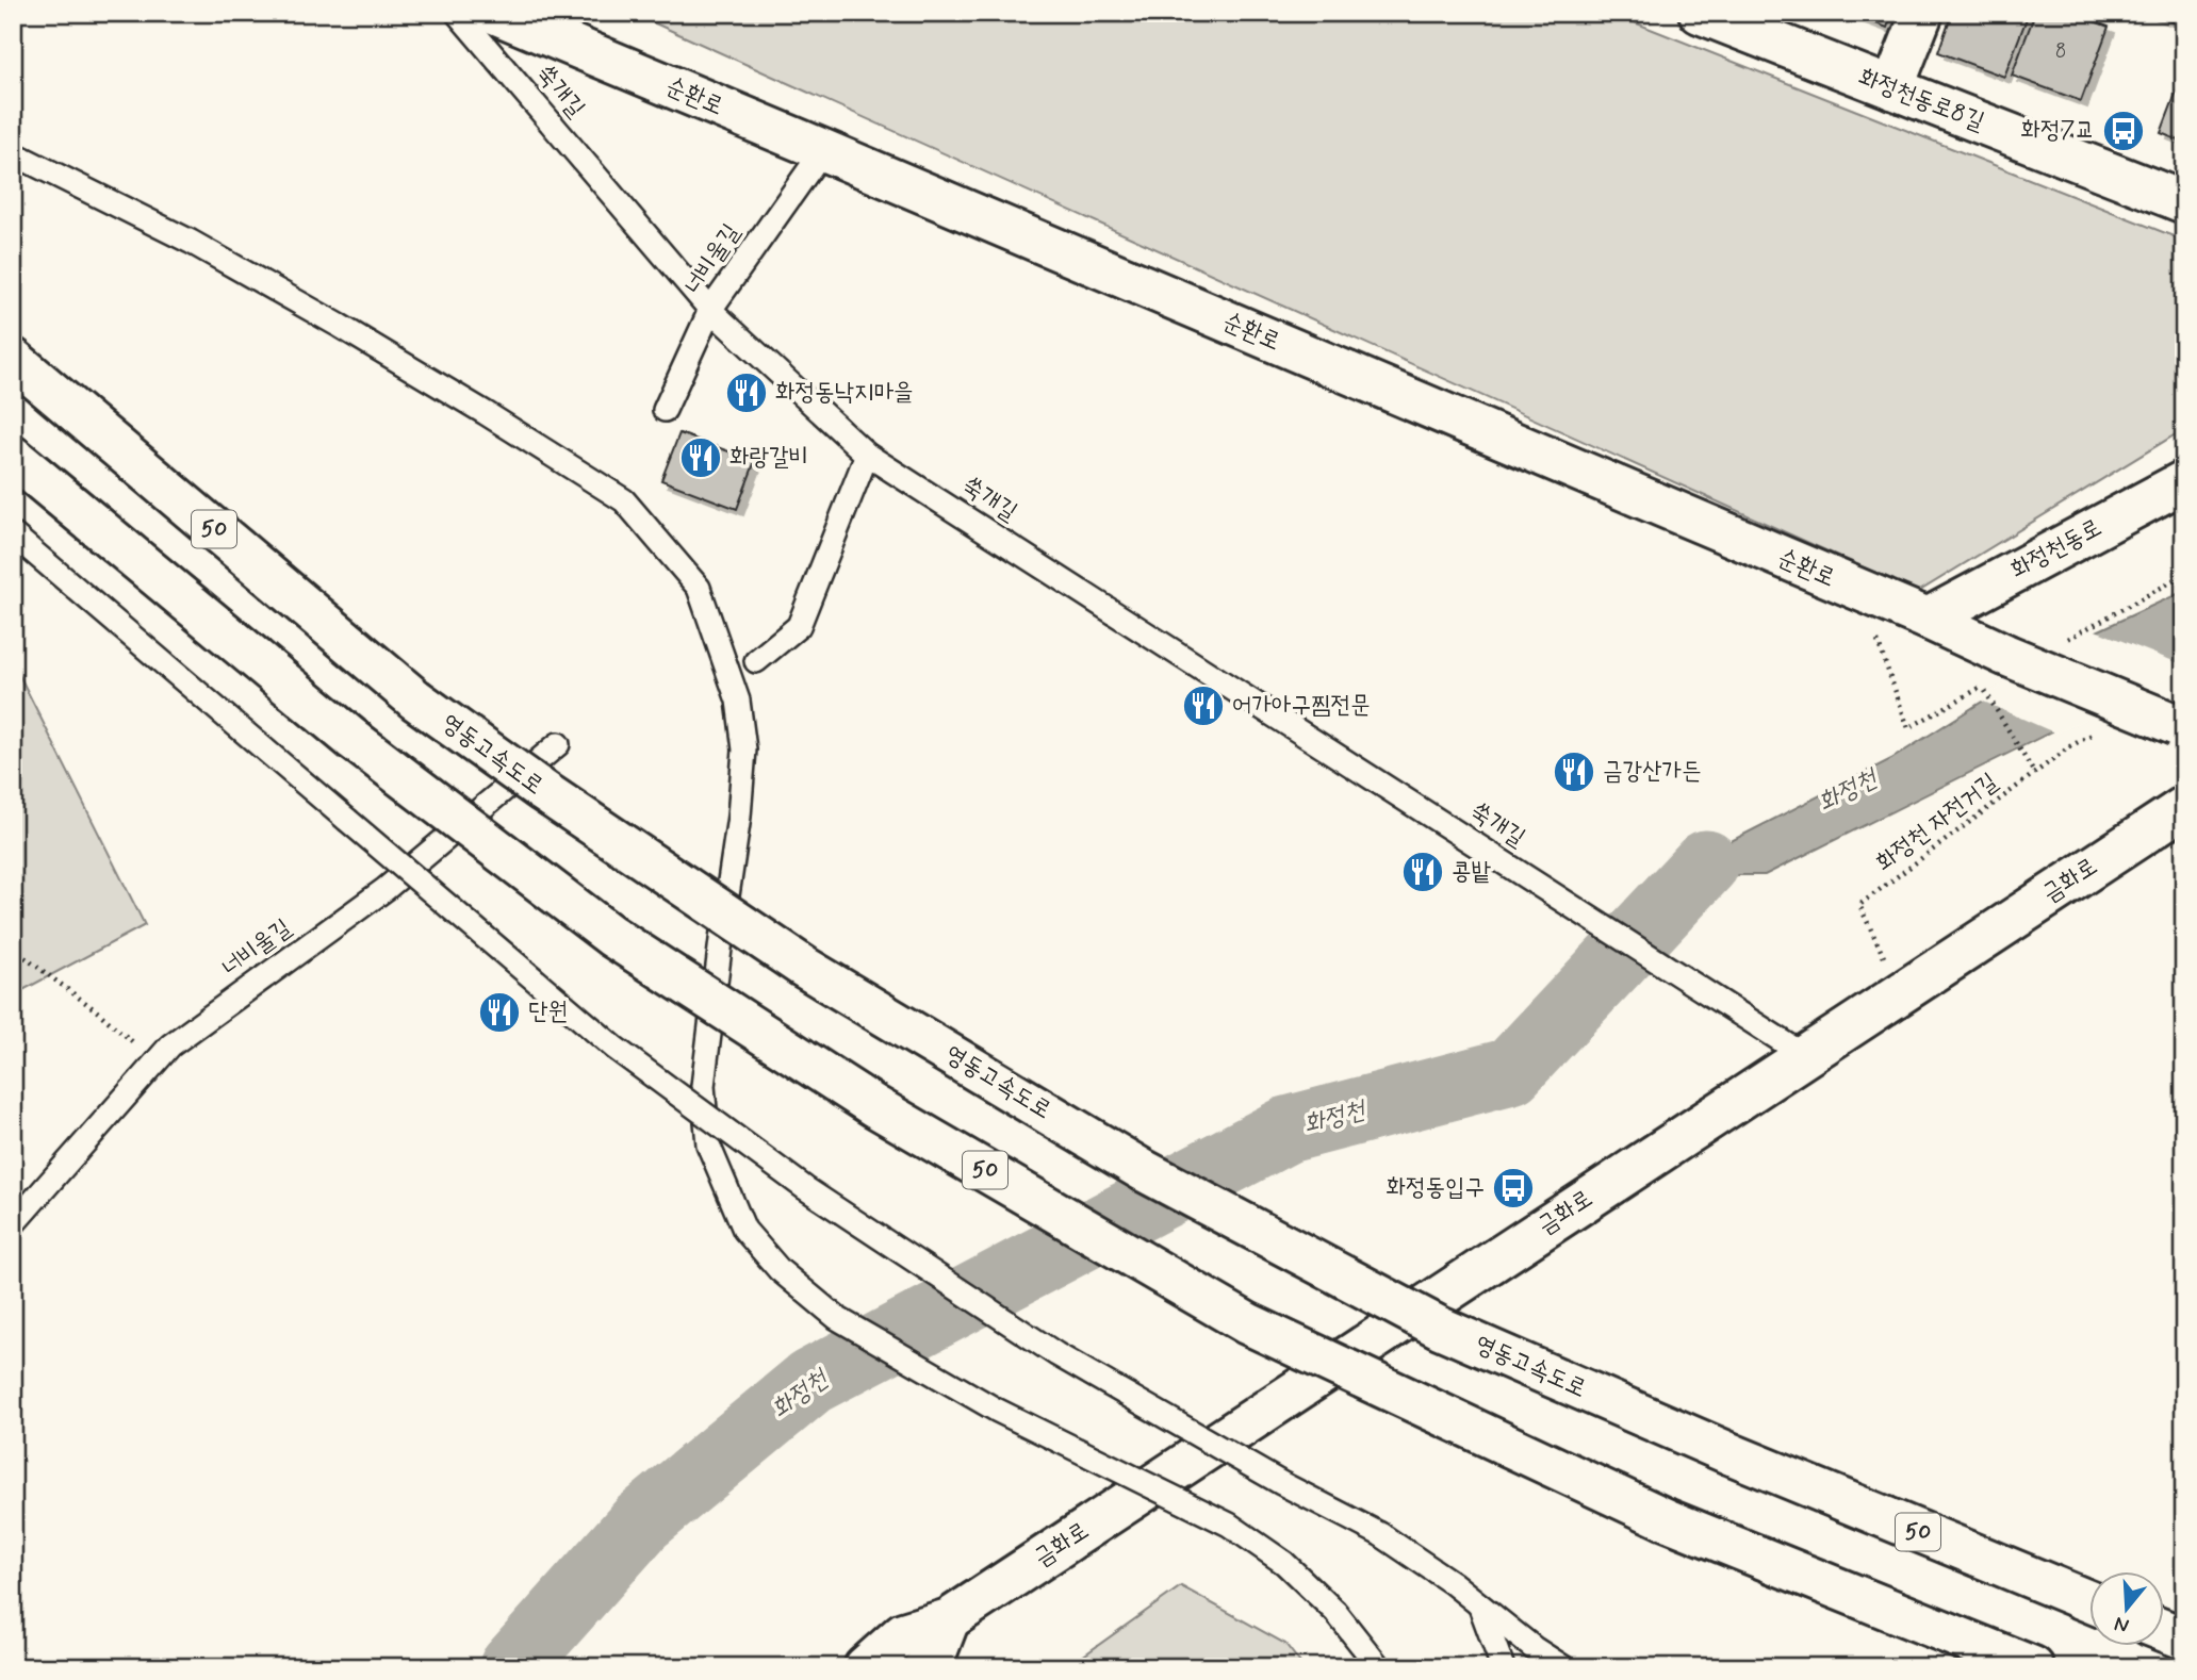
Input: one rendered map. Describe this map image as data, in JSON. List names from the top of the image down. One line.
{"streets":{"main road":["순환로","화정천동로8길","50","화정천동로","영동고속도로","금화로"],"lane":["쑥개길","너비울길"],"path":["화정천 자전거길"]},"crossings":[["쑥개길","너비울길"],["쑥개길","금화로"],["순환로","너비울길"],["순환로","화정천동로"],["순환로","화정천 자전거길"],["화정천 자전거길","금화로"]],"water":["화정천"],"places":{"bus stop":["화정7교","화정동입구"],"restaurant":["화정동낙지마을","화랑갈비","어가아구찜전문","금강산가든","콩밭","단원"]},"house_numbers":["8"],"north":"bottom"}
